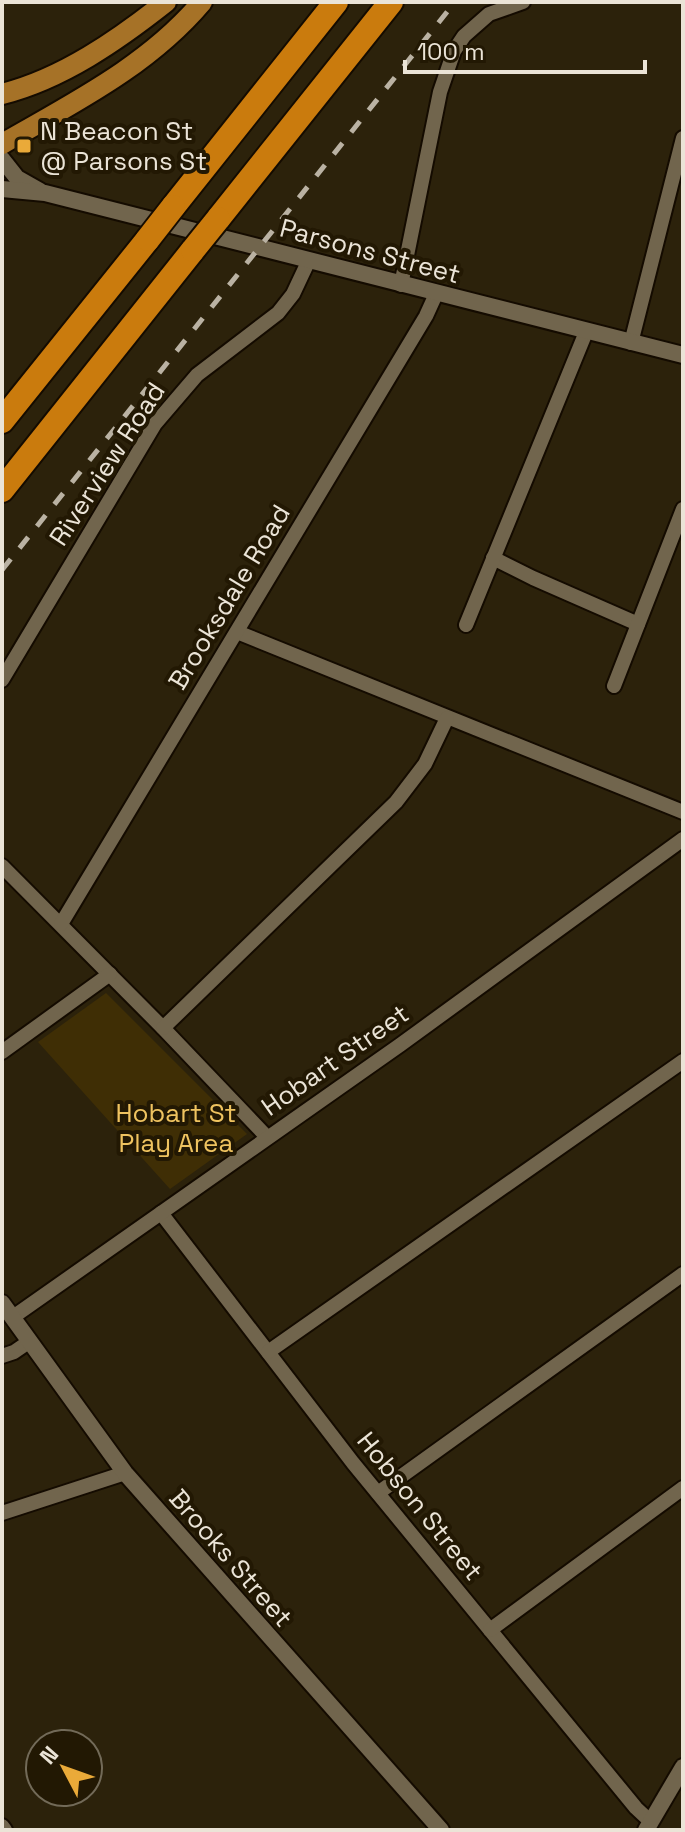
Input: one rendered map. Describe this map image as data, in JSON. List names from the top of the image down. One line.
{"streets":{"street":["Parsons Street","Riverview Road","Brooksdale Road","Hobart Street","Hobson Street","Brooks Street"]},"crossings":[["Parsons Street","Riverview Road"],["Parsons Street","Brooksdale Road"],["Hobart Street","Hobson Street"],["Hobart Street","Brooks Street"]],"parks":["Hobart St Play Area"],"places":{"transit":["N Beacon St @ Parsons St"]},"scale_bar":"100 m","north":"top left"}
